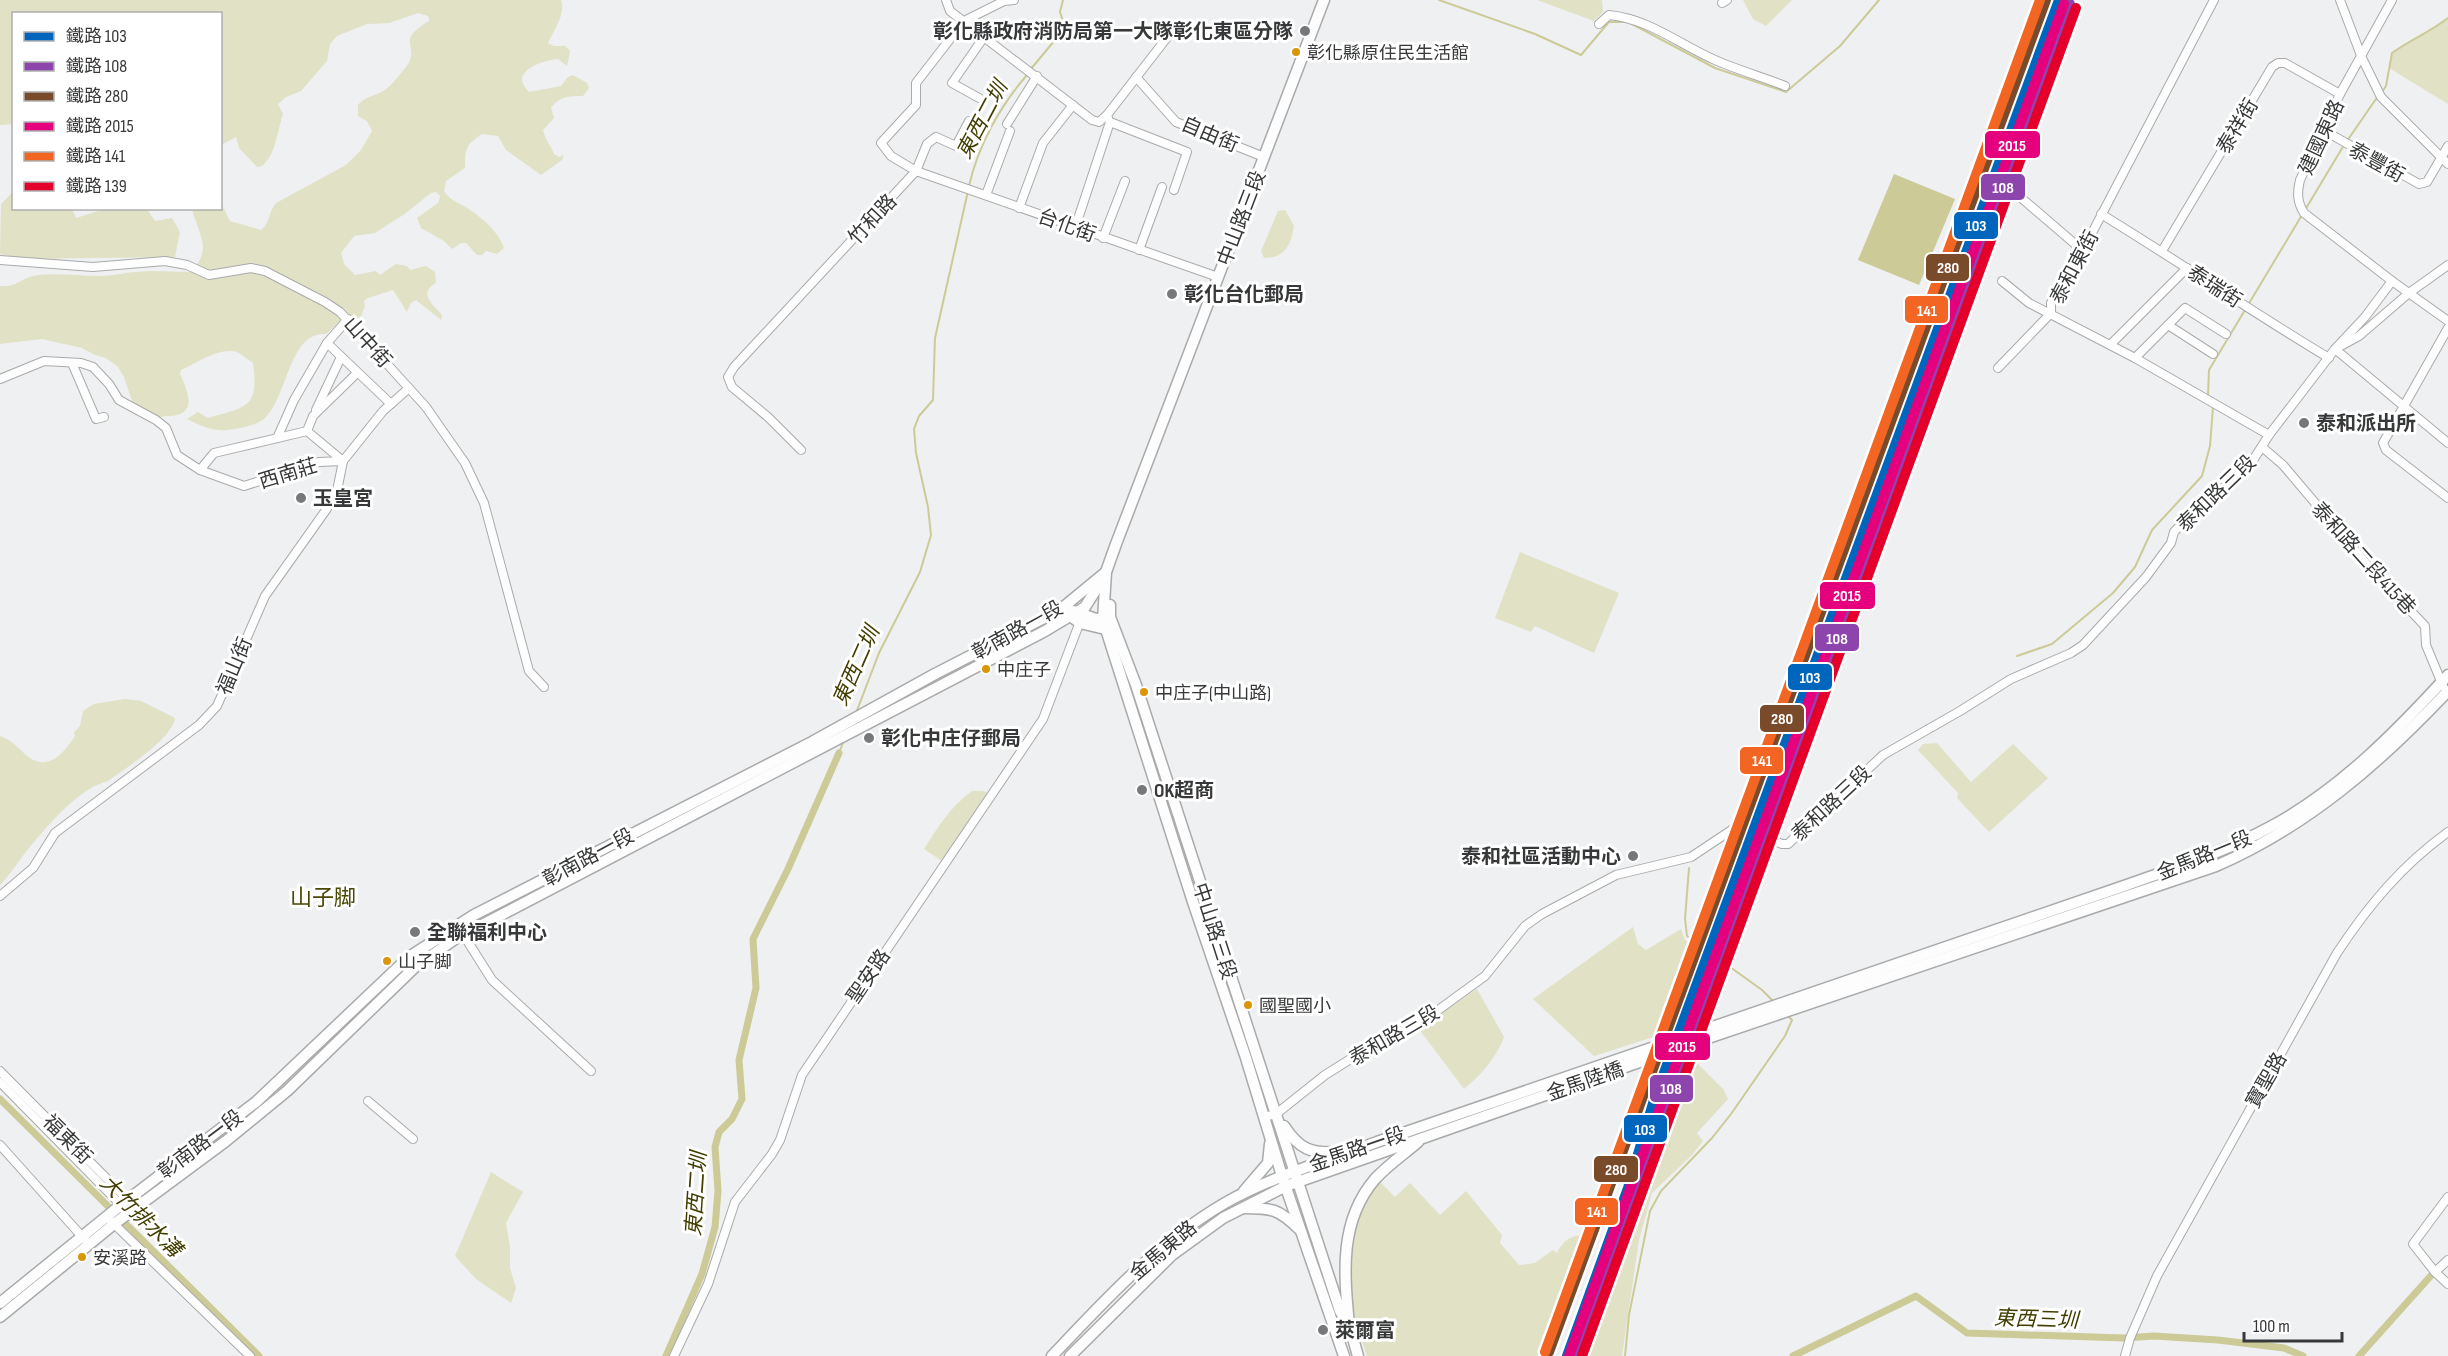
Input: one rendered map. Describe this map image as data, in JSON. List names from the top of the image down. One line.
{"streets":{"main road":["中山路三段","彰南路一段","金馬路一段","金馬陸橋","金馬東路"],"street":["泰祥街","自由街","建國東路","泰豐街","竹和路","台化街","泰和東街","泰瑞街","山中街","西南莊","泰和路三段","泰和路二段415巷","福山街","聖安路","寶聖路","福東街"]},"crossings":[["泰祥街","建國東路"],["泰祥街","泰瑞街"],["自由街","中山路三段"],["建國東路","泰豐街"],["中山路三段","台化街"],["中山路三段","泰和路三段"],["中山路三段","彰南路一段"],["中山路三段","金馬路一段"],["中山路三段","金馬東路"],["竹和路","台化街"],["泰和東街","泰瑞街"],["山中街","福山街"],["西南莊","福山街"],["泰和路三段","泰和路二段415巷"],["泰和路二段415巷","金馬路一段"],["彰南路一段","聖安路"],["彰南路一段","福東街"],["金馬路一段","金馬陸橋"],["金馬路一段","金馬東路"]],"districts":["山子脚"],"water":["東西二圳","大竹排水溝","東西三圳"],"places":["彰化縣政府消防局第一大隊彰化東區分隊","彰化縣原住民生活館","彰化台化郵局","泰和派出所","玉皇宮","中庄子","中庄子(中山路)","彰化中庄仔郵局","OK超商","泰和社區活動中心","全聯福利中心","山子脚","國聖國小","安溪路","萊爾富"],"lines":["rail line 103","rail line 280","rail line 141","rail line 108","rail line 2015","rail line 139"],"legend":["鐵路 103","鐵路 108","鐵路 280","鐵路 2015","鐵路 141","鐵路 139"],"scale_bar":"100 m"}
